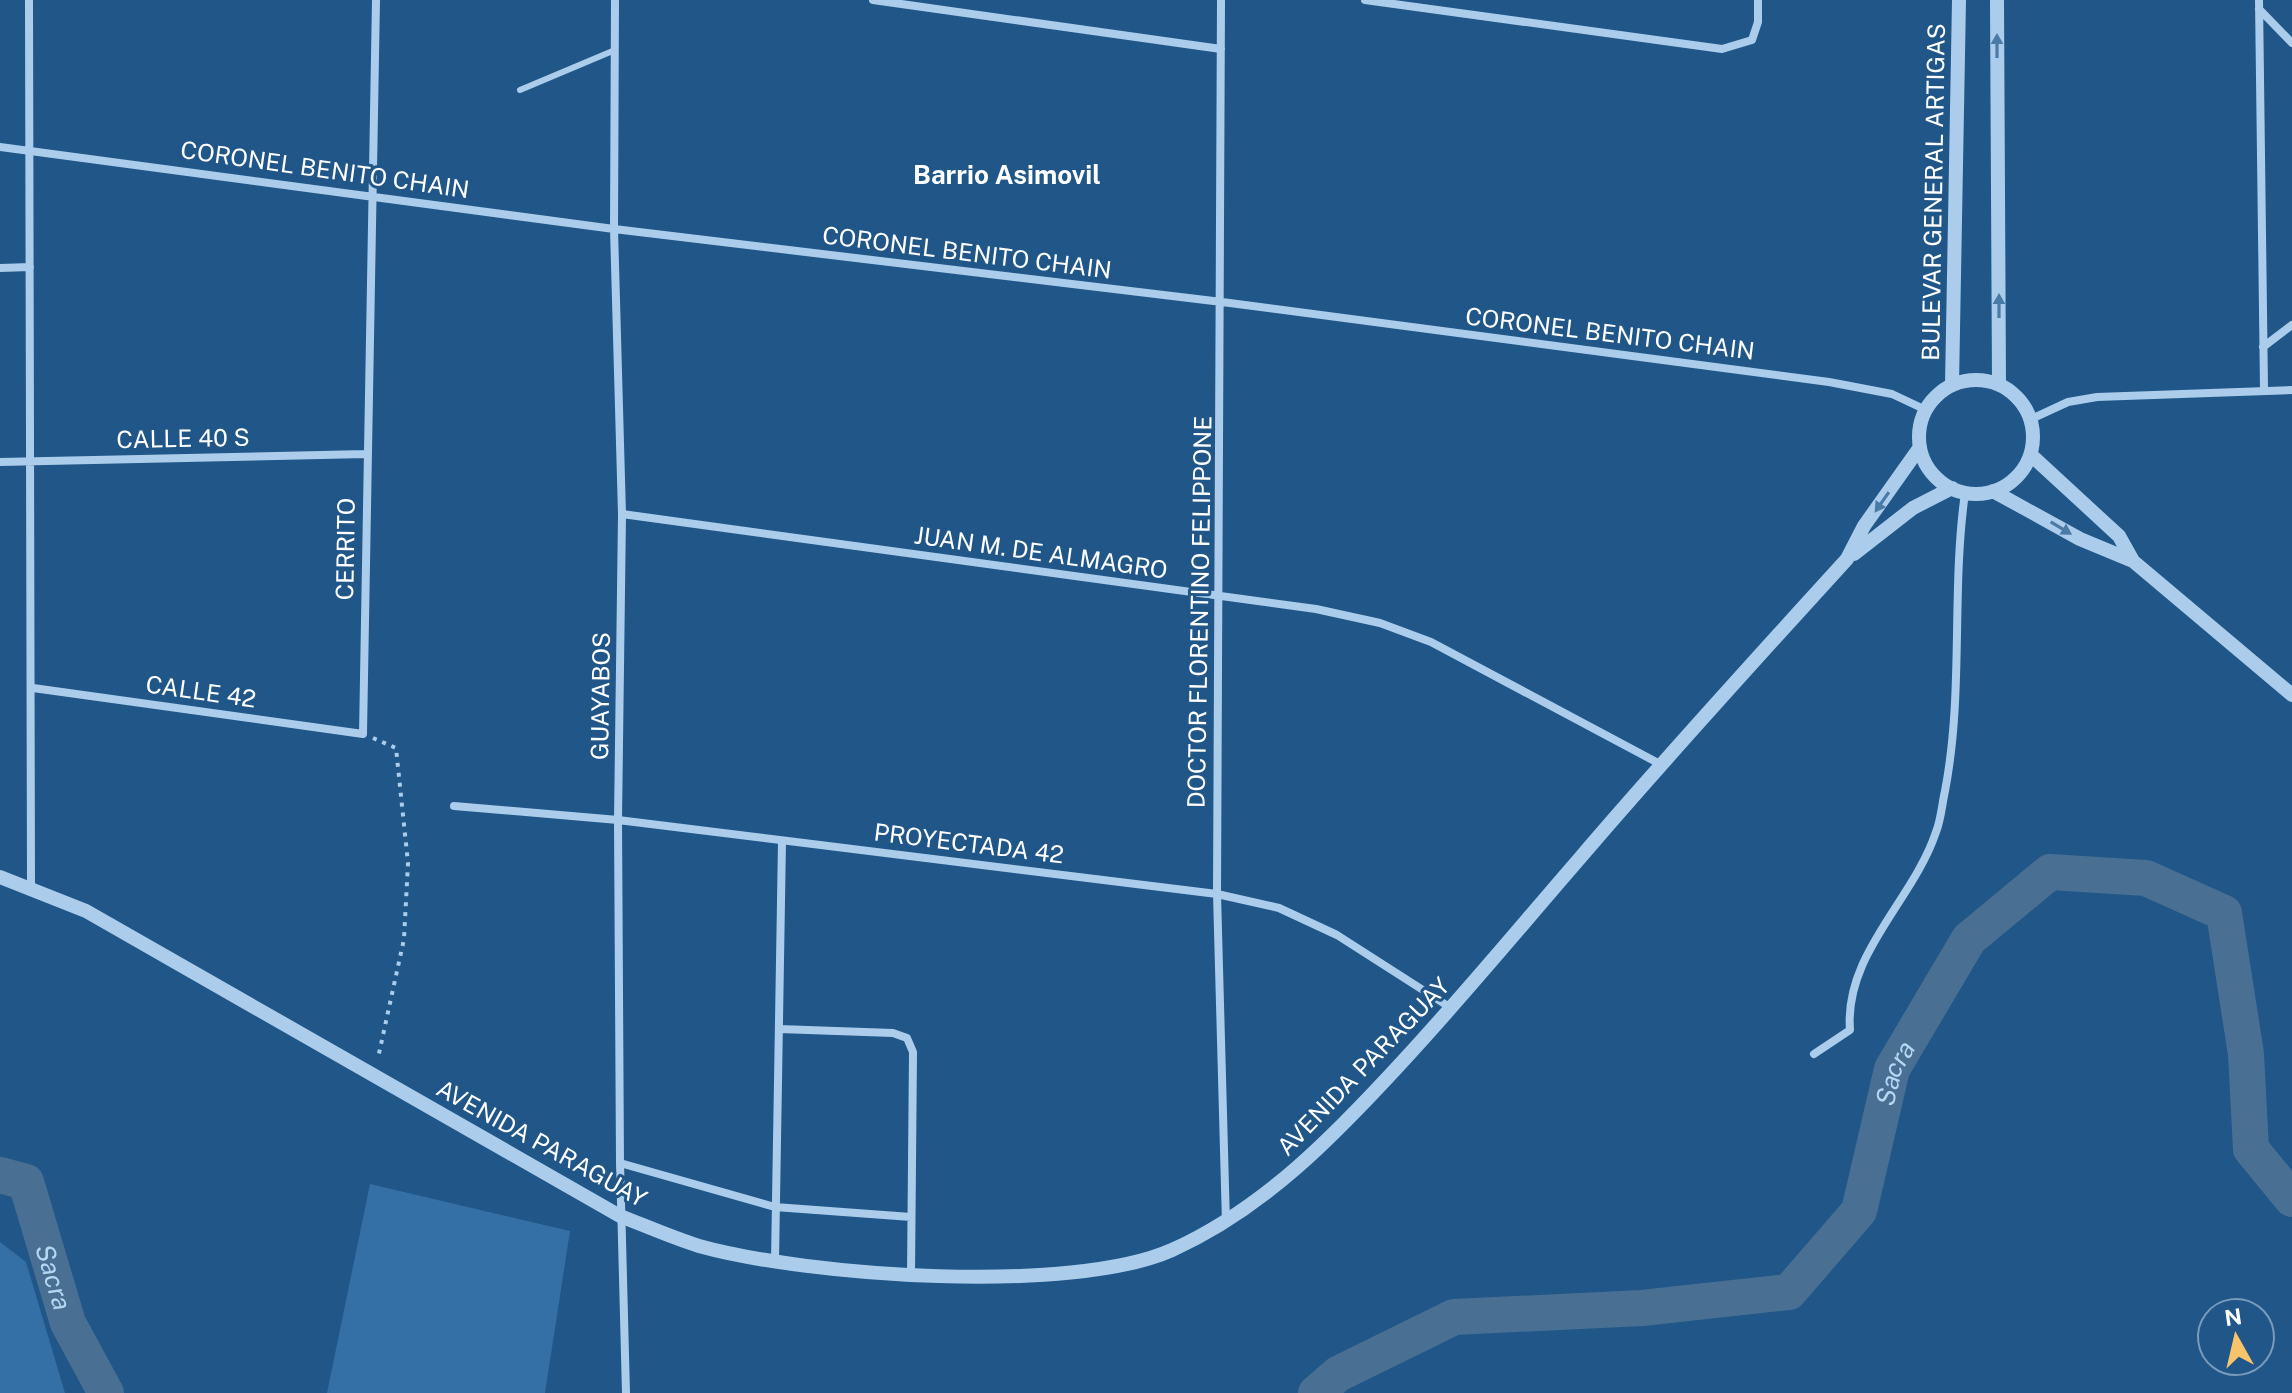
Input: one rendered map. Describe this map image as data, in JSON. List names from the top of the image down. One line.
{"streets":{"street":["CORONEL BENITO CHAIN","BULEVAR GENERAL ARTIGAS","CALLE 40 S","CERRITO","JUAN M. DE ALMAGRO","DOCTOR FLORENTINO FELIPPONE","CALLE 42","GUAYABOS","PROYECTADA 42","AVENIDA PARAGUAY"]},"crossings":[["CORONEL BENITO CHAIN","BULEVAR GENERAL ARTIGAS"],["CORONEL BENITO CHAIN","CERRITO"],["CORONEL BENITO CHAIN","DOCTOR FLORENTINO FELIPPONE"],["CORONEL BENITO CHAIN","GUAYABOS"],["CORONEL BENITO CHAIN","AVENIDA PARAGUAY"],["BULEVAR GENERAL ARTIGAS","AVENIDA PARAGUAY"],["CALLE 40 S","CERRITO"],["CERRITO","CALLE 42"],["JUAN M. DE ALMAGRO","DOCTOR FLORENTINO FELIPPONE"],["JUAN M. DE ALMAGRO","GUAYABOS"],["JUAN M. DE ALMAGRO","AVENIDA PARAGUAY"],["DOCTOR FLORENTINO FELIPPONE","PROYECTADA 42"],["DOCTOR FLORENTINO FELIPPONE","AVENIDA PARAGUAY"],["GUAYABOS","PROYECTADA 42"],["GUAYABOS","AVENIDA PARAGUAY"],["PROYECTADA 42","AVENIDA PARAGUAY"]],"districts":["Barrio Asimovil"],"water":["Sacra"],"north":"top"}
